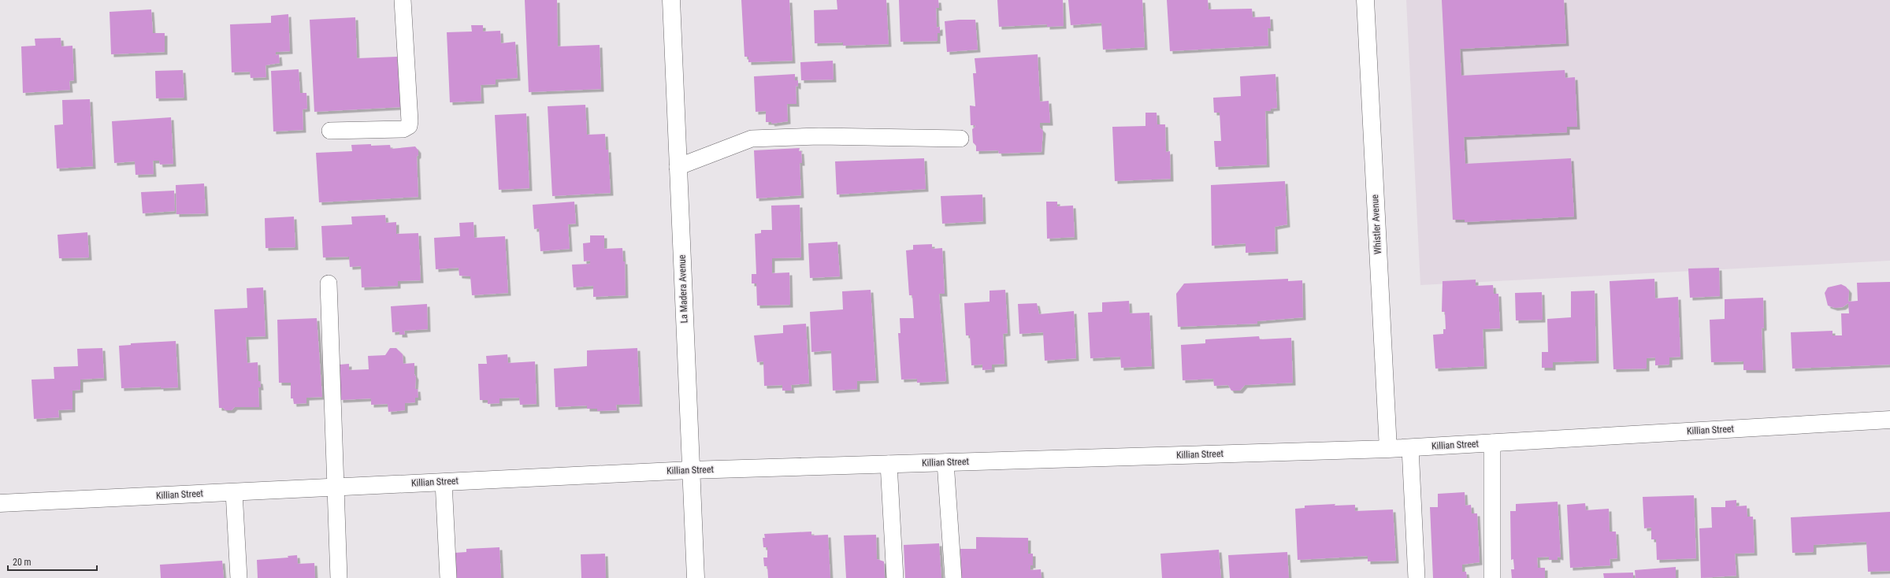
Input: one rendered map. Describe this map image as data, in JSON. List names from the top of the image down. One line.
{"streets":{"street":["Whistler Avenue","La Madera Avenue","Killian Street"]},"crossings":[["Whistler Avenue","Killian Street"],["La Madera Avenue","Killian Street"]],"scale_bar":"20 m"}
